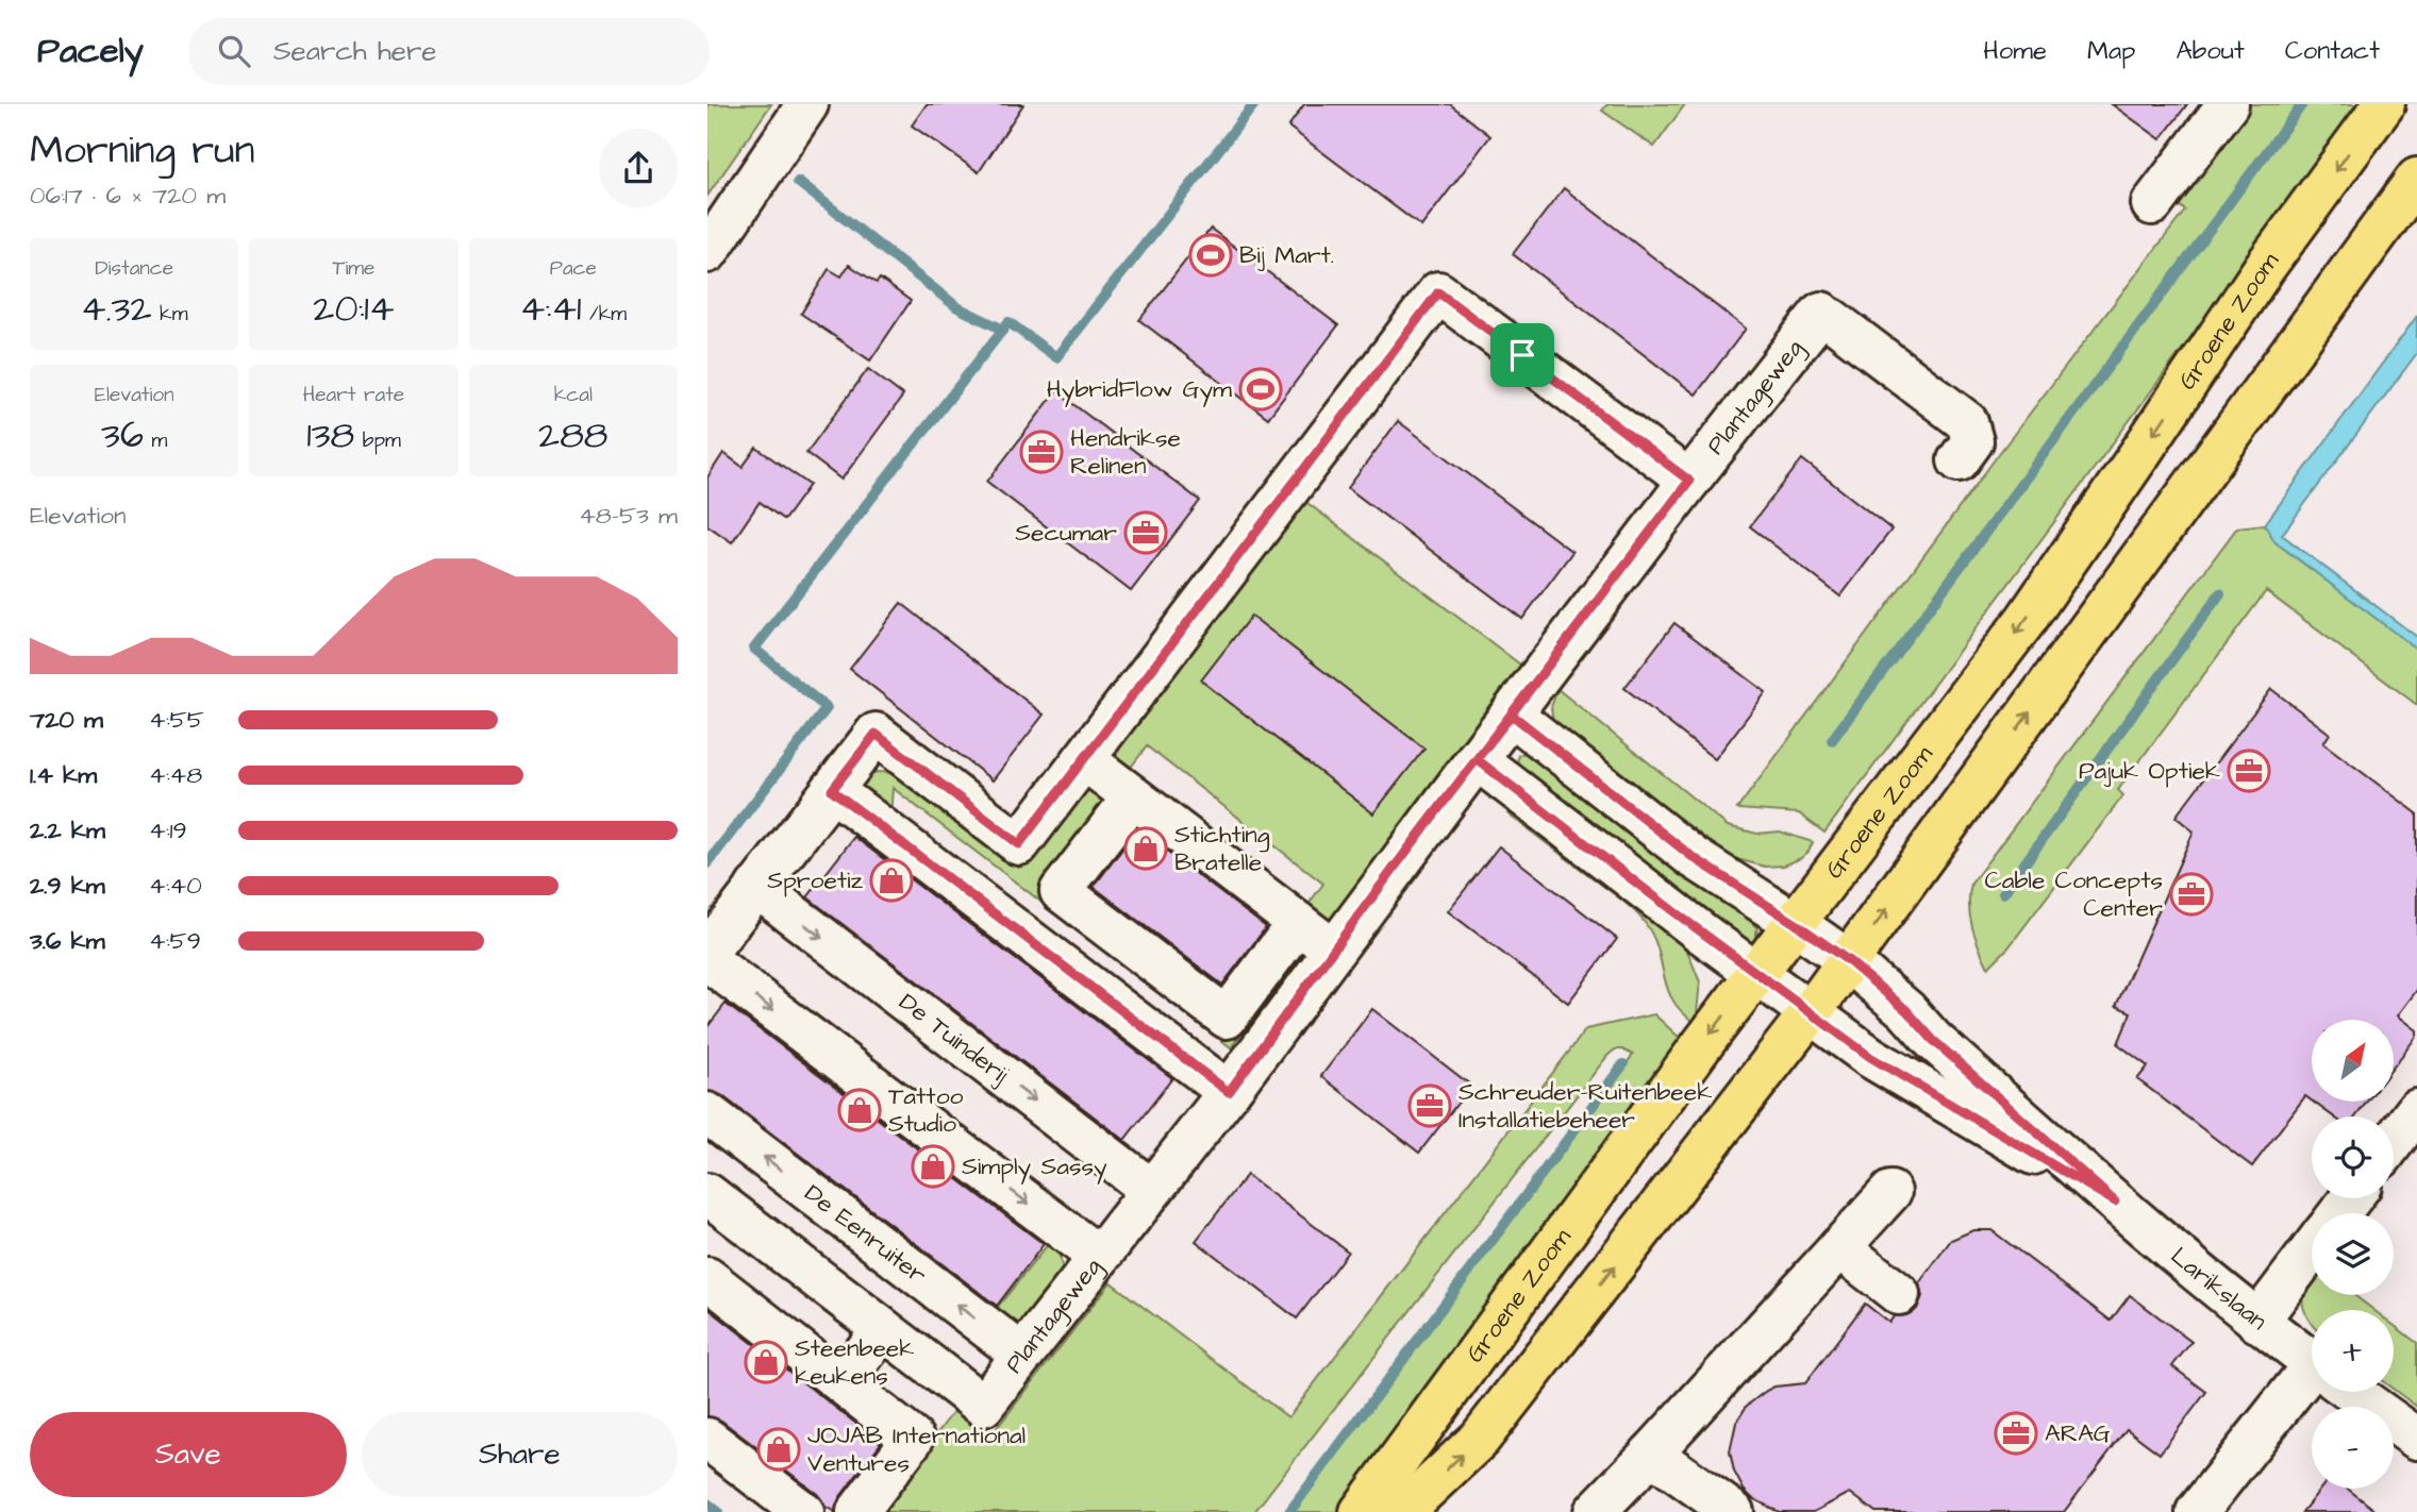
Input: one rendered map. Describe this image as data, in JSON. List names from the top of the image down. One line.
{"streets":{"main road":["Groene Zoom"],"street":["Plantageweg","De Tuinderij","De Eenruiter","Larikslaan"]},"crossings":[["Groene Zoom","Larikslaan"],["Plantageweg","De Tuinderij"],["Plantageweg","De Eenruiter"]],"places":{"sports":["Bij Mart.","HybridFlow Gym"],"office":["Hendrikse Relinen","Secumar","Pajuk Optiek","Cable Concepts Center","Schreuder-Ruitenbeek Installatiebeheer","ARAG"],"shop":["Stichting Bratelle","Sproetiz","Tattoo Studio","Simply Sassy","Steenbeek keukens","JOJAB International Ventures"]},"north":"top right","page":{"header":"Pacely","search":"Search here","nav":["Home","Map","About","Contact"],"heading":["Morning run","06:17 · 6 × 720 m"],"stats":[["Distance","4.32 km"],["Time","20:14"],["Pace","4:41 /km"],["Elevation","36 m"],["Heart rate","138 bpm"],["kcal","288"]],"chart":["Elevation","48–53 m"],"list":[{"name":"720 m","note":"4:55"},{"name":"1.4 km","note":"4:48"},{"name":"2.2 km","note":"4:19"},{"name":"2.9 km","note":"4:40"},{"name":"3.6 km","note":"4:59"}],"map_buttons":["+","−"],"buttons":["Save","Share"]}}
